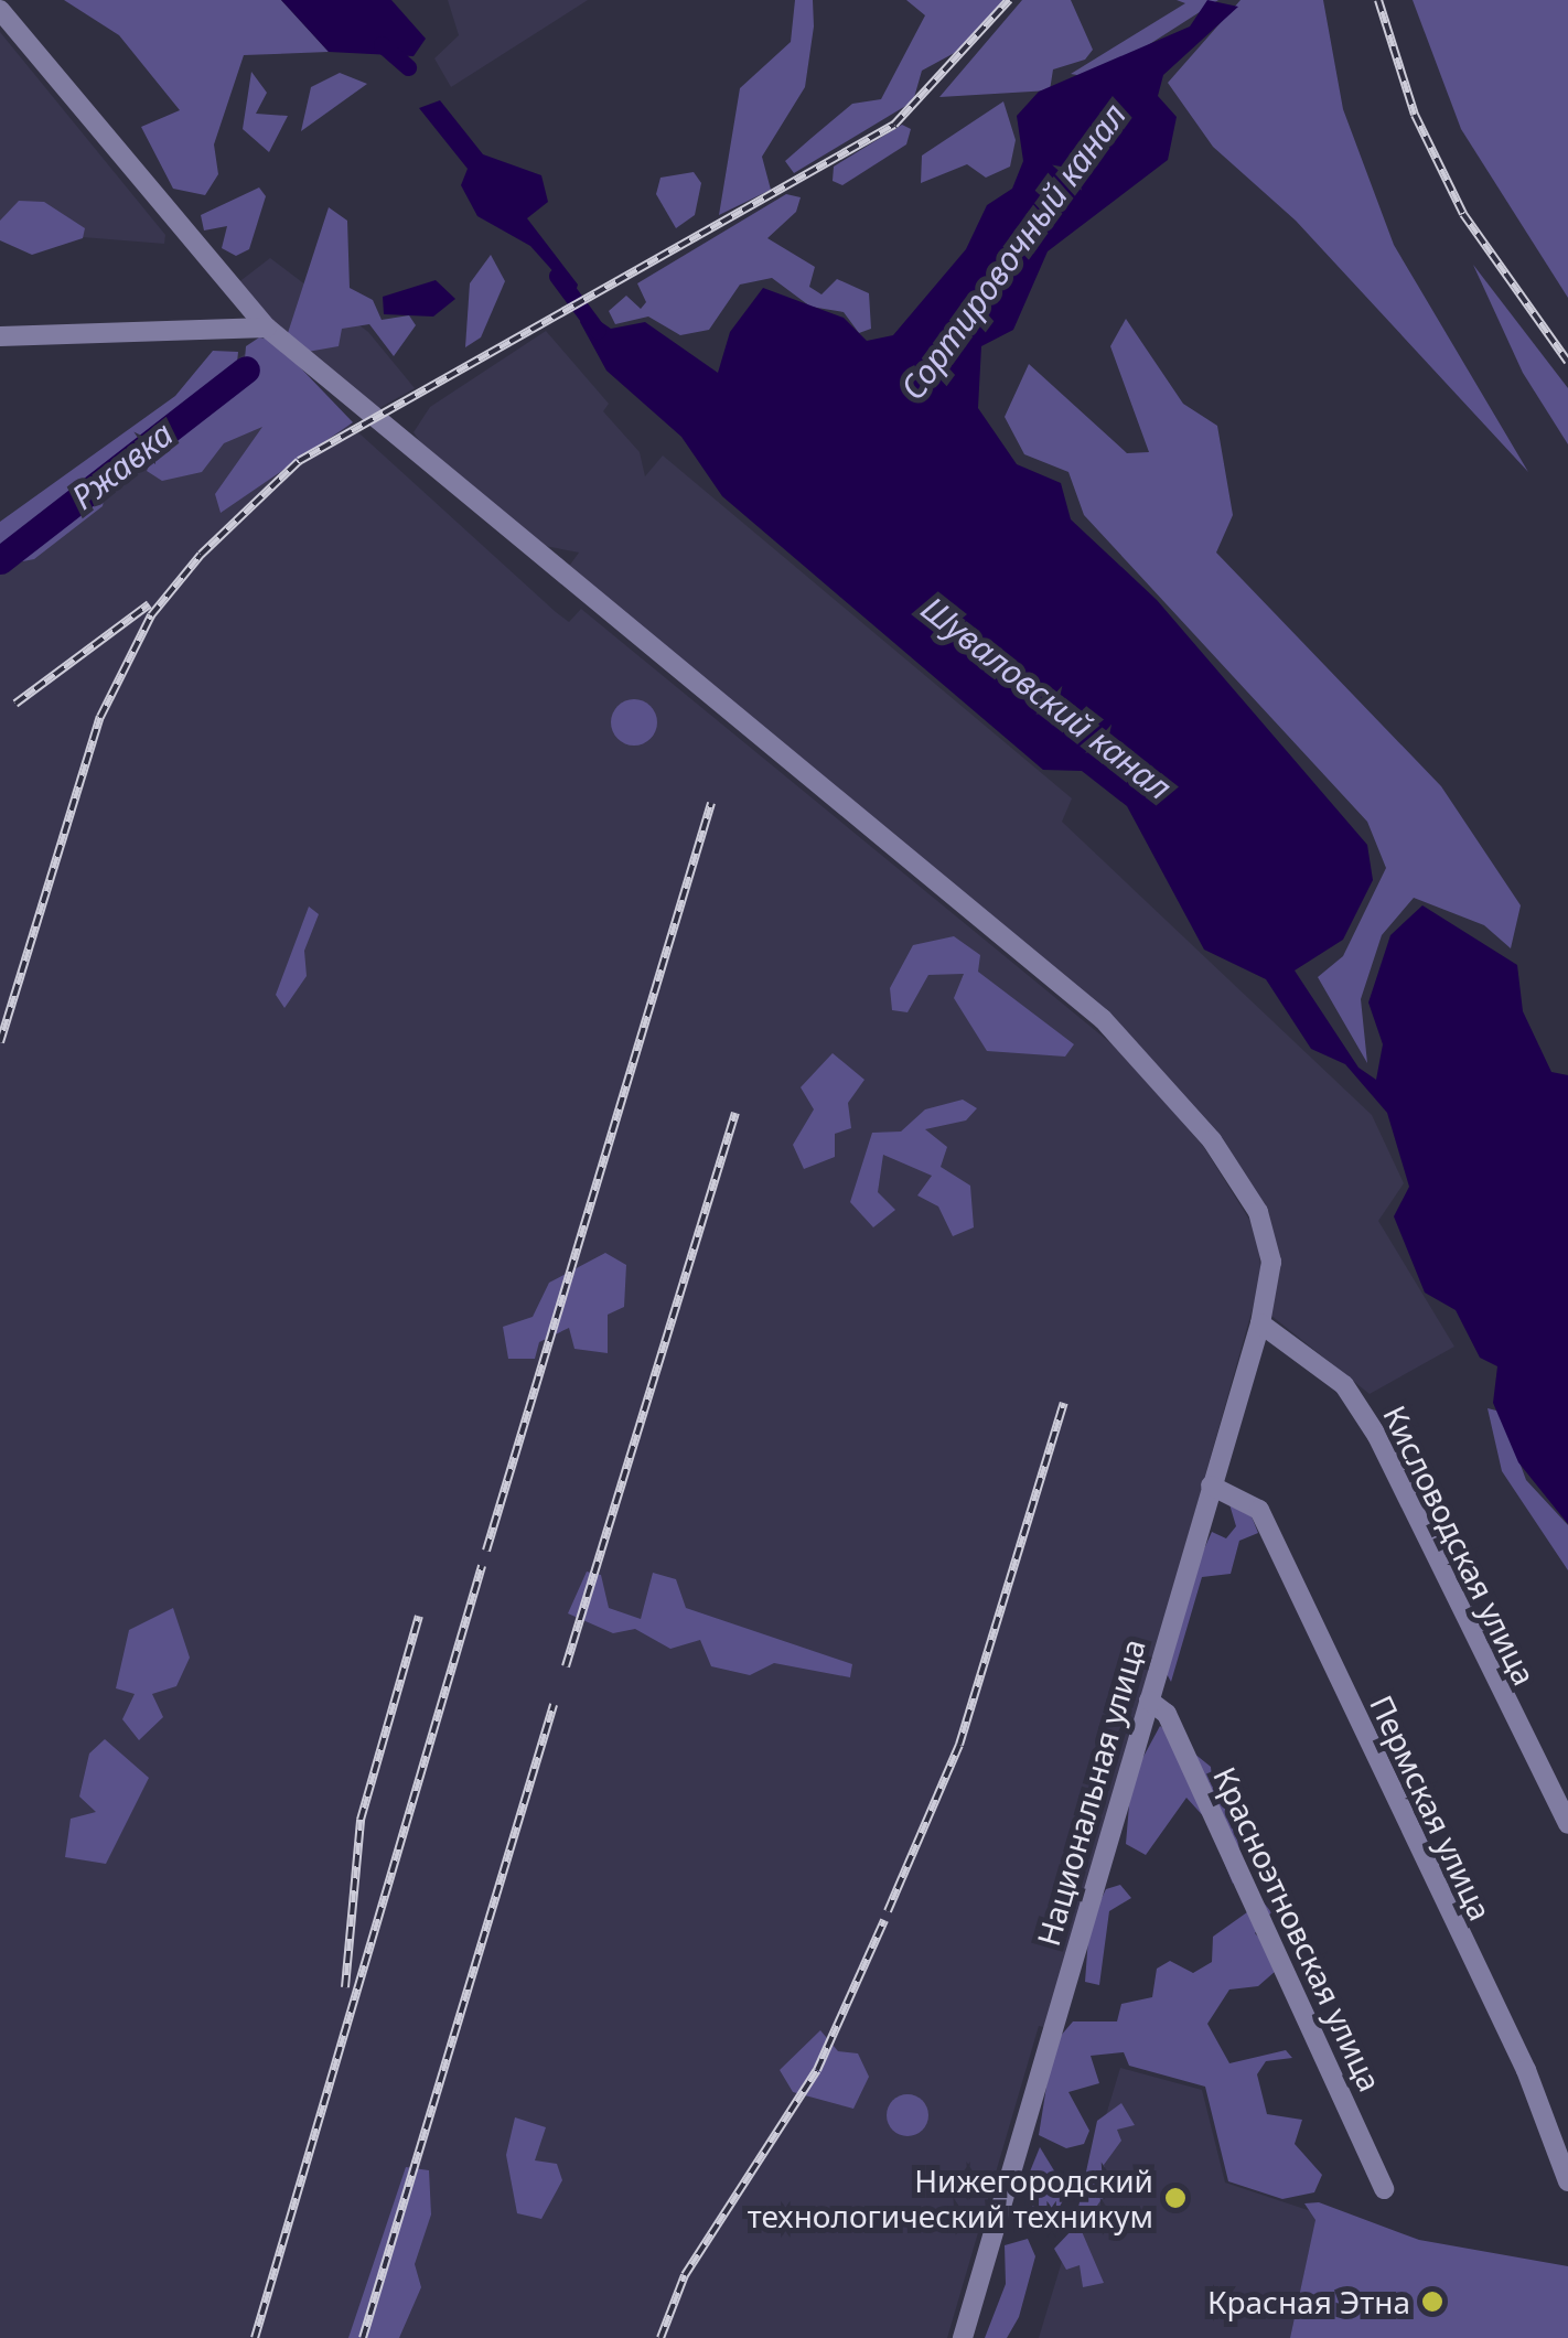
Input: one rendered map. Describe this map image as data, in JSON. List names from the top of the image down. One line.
{"streets":{"street":["Кисловодская улица","Национальная улица","Пермская улица","Красноэтновская улица"]},"crossings":[["Кисловодская улица","Национальная улица"],["Национальная улица","Пермская улица"],["Национальная улица","Красноэтновская улица"]],"water":["Сортировочный канал","Ржавка","Шуваловский канал"],"places":["Нижегородский технологический техникум","Красная Этна"]}
